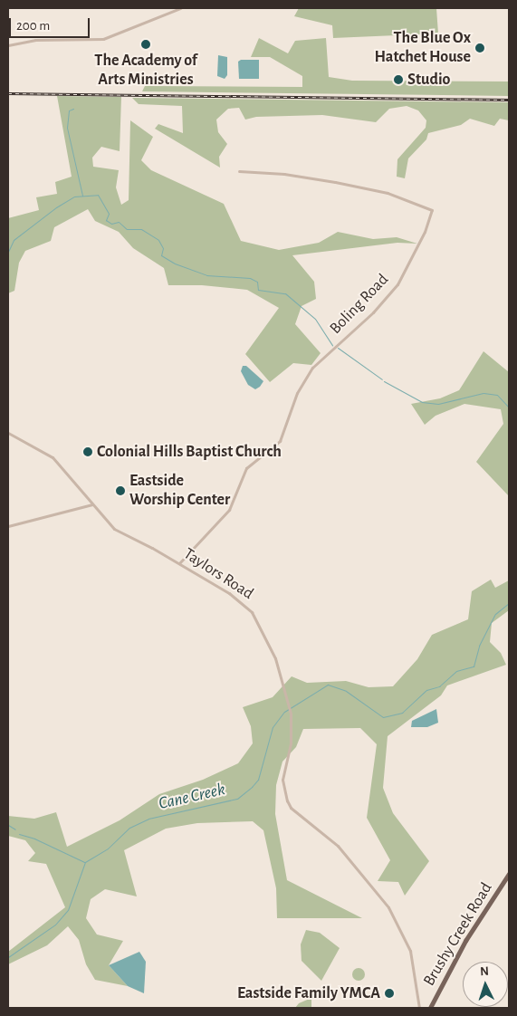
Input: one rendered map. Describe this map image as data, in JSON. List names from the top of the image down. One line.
{"streets":{"main road":["Brushy Creek Road"],"street":["Boling Road","Taylors Road"]},"crossings":[["Boling Road","Taylors Road"]],"water":["Cane Creek"],"places":["The Academy of Arts Ministries","The Blue Ox Hatchet House","Studio","Colonial Hills Baptist Church","Eastside Worship Center","Eastside Family YMCA"],"scale_bar":"200 m","north":"top"}
